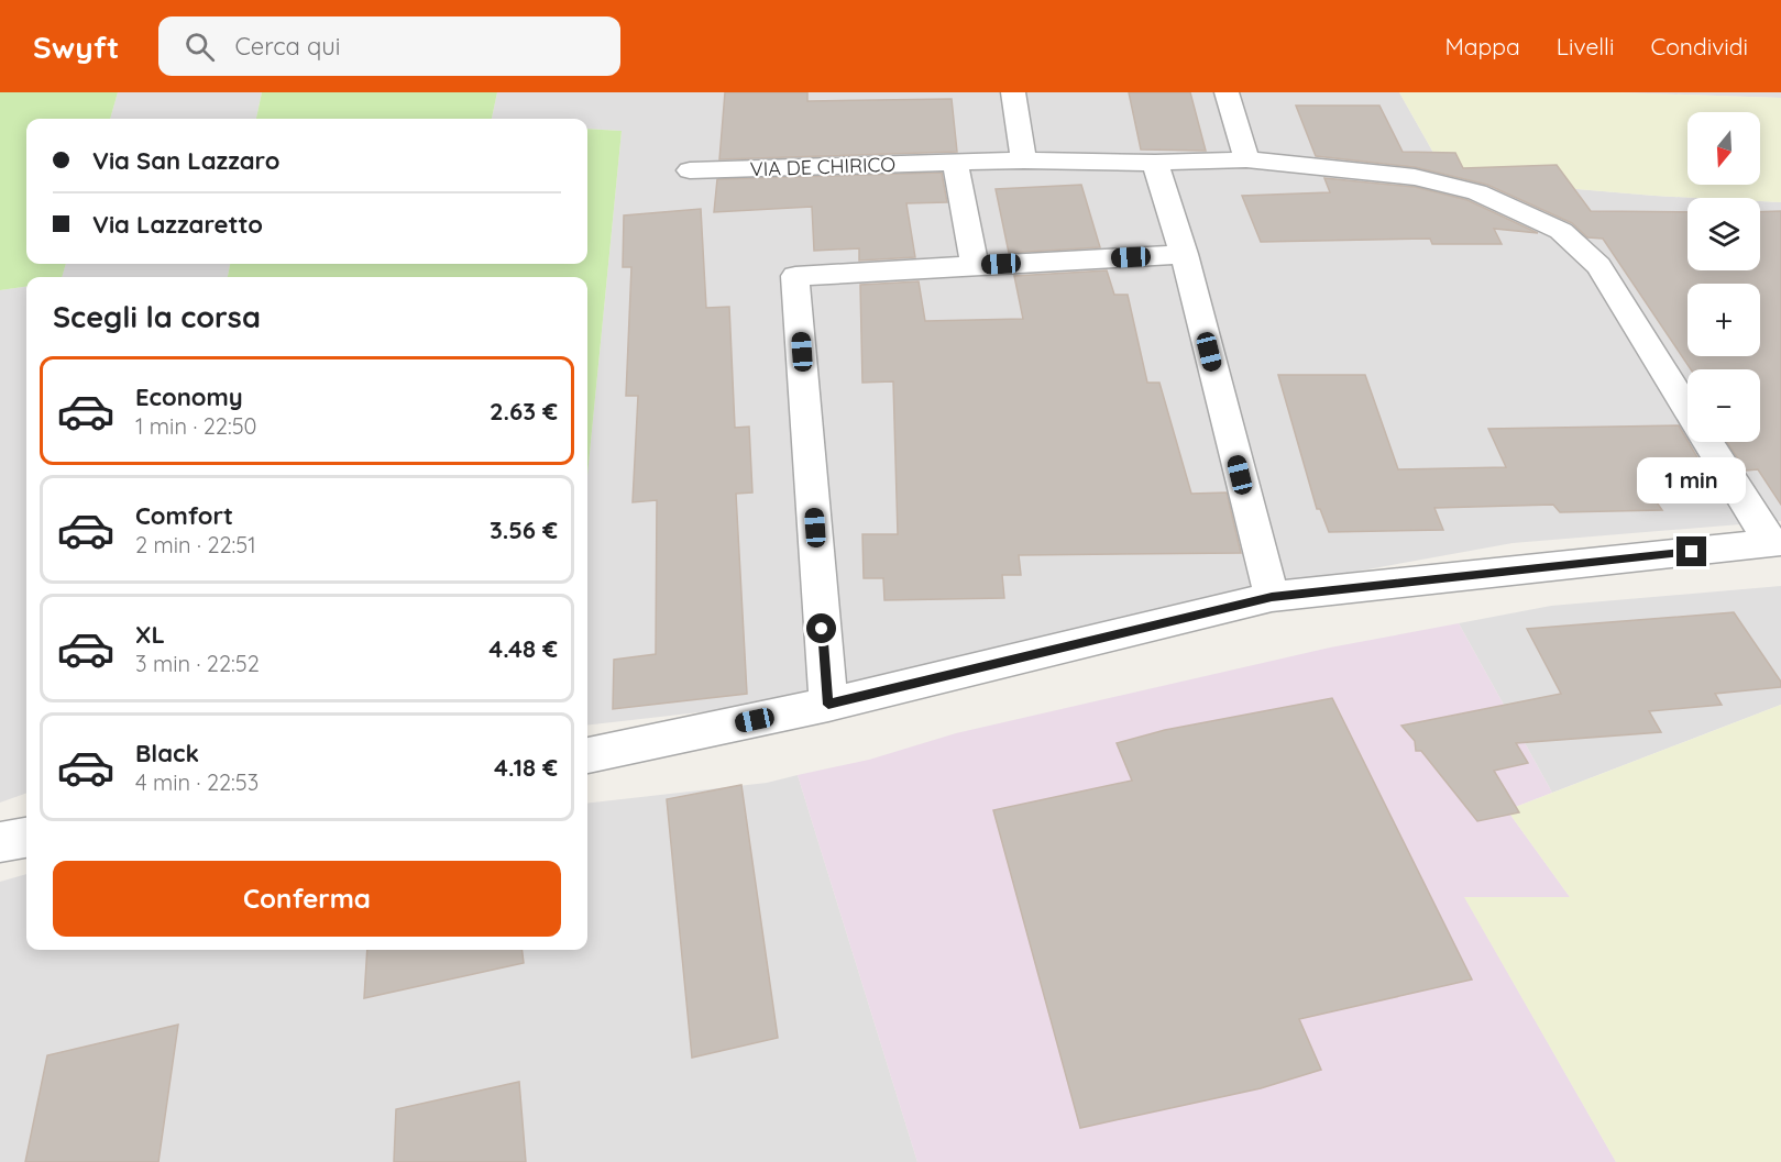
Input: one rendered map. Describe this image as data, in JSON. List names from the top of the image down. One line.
{"streets":{"street":["VIA DE CHIRICO"]},"north":"bottom","page":{"header":"Swyft","search":"Cerca qui","nav":["Mappa","Livelli","Condividi"],"map_buttons":["+","−"],"banner":["Via San Lazzaro","Via Lazzaretto"],"heading":"Scegli la corsa","list":[{"name":"Economy","note":"1 min · 22:50","value":"2.63 €"},{"name":"Comfort","note":"2 min · 22:51","value":"3.56 €"},{"name":"XL","note":"3 min · 22:52","value":"4.48 €"},{"name":"Black","note":"4 min · 22:53","value":"4.18 €"}],"bubble":"1 min","buttons":"Conferma"}}
